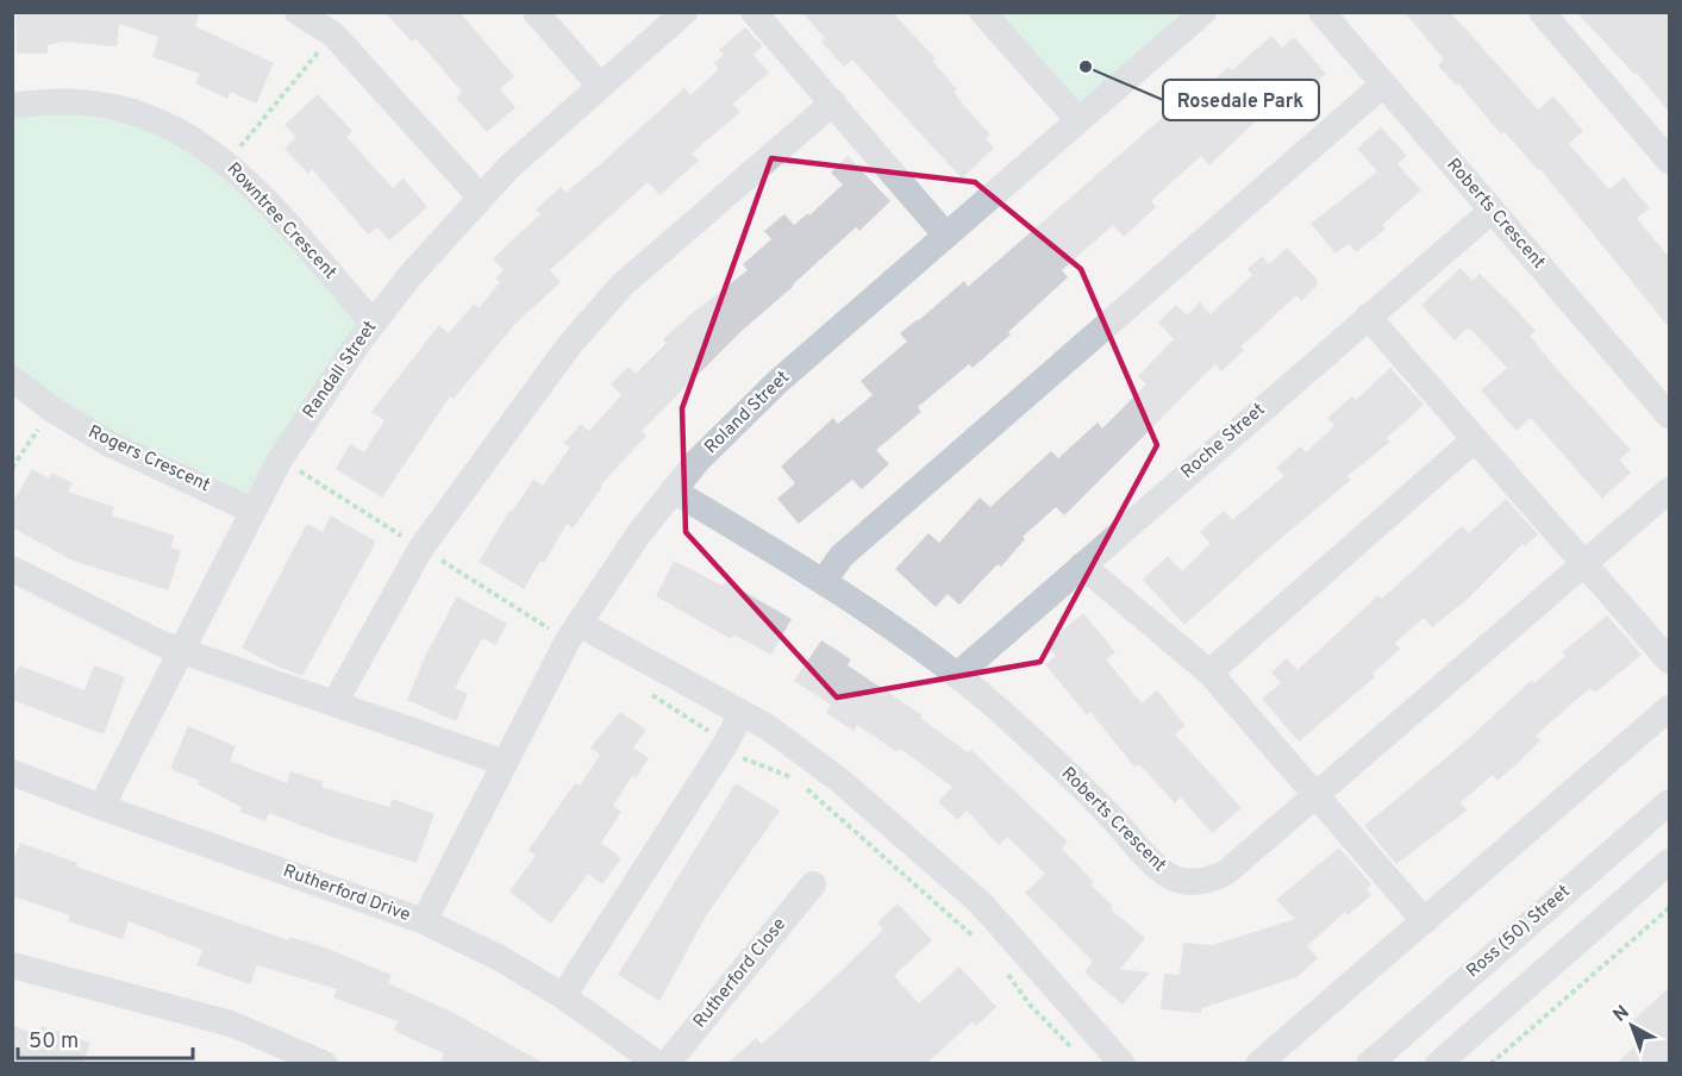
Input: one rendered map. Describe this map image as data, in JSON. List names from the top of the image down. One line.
{"streets":{"street":["Roberts Crescent","Rowntree Crescent","Randall Street","Roland Street","Roche Street","Rogers Crescent","Rutherford Drive","Ross (50) Street","Rutherford Close"]},"crossings":[["Roberts Crescent","Roland Street"],["Roberts Crescent","Roche Street"],["Rowntree Crescent","Randall Street"],["Randall Street","Rogers Crescent"],["Randall Street","Rutherford Drive"],["Roland Street","Rutherford Drive"]],"places":["Rosedale Park"],"scale_bar":"50 m","north":"top left"}
